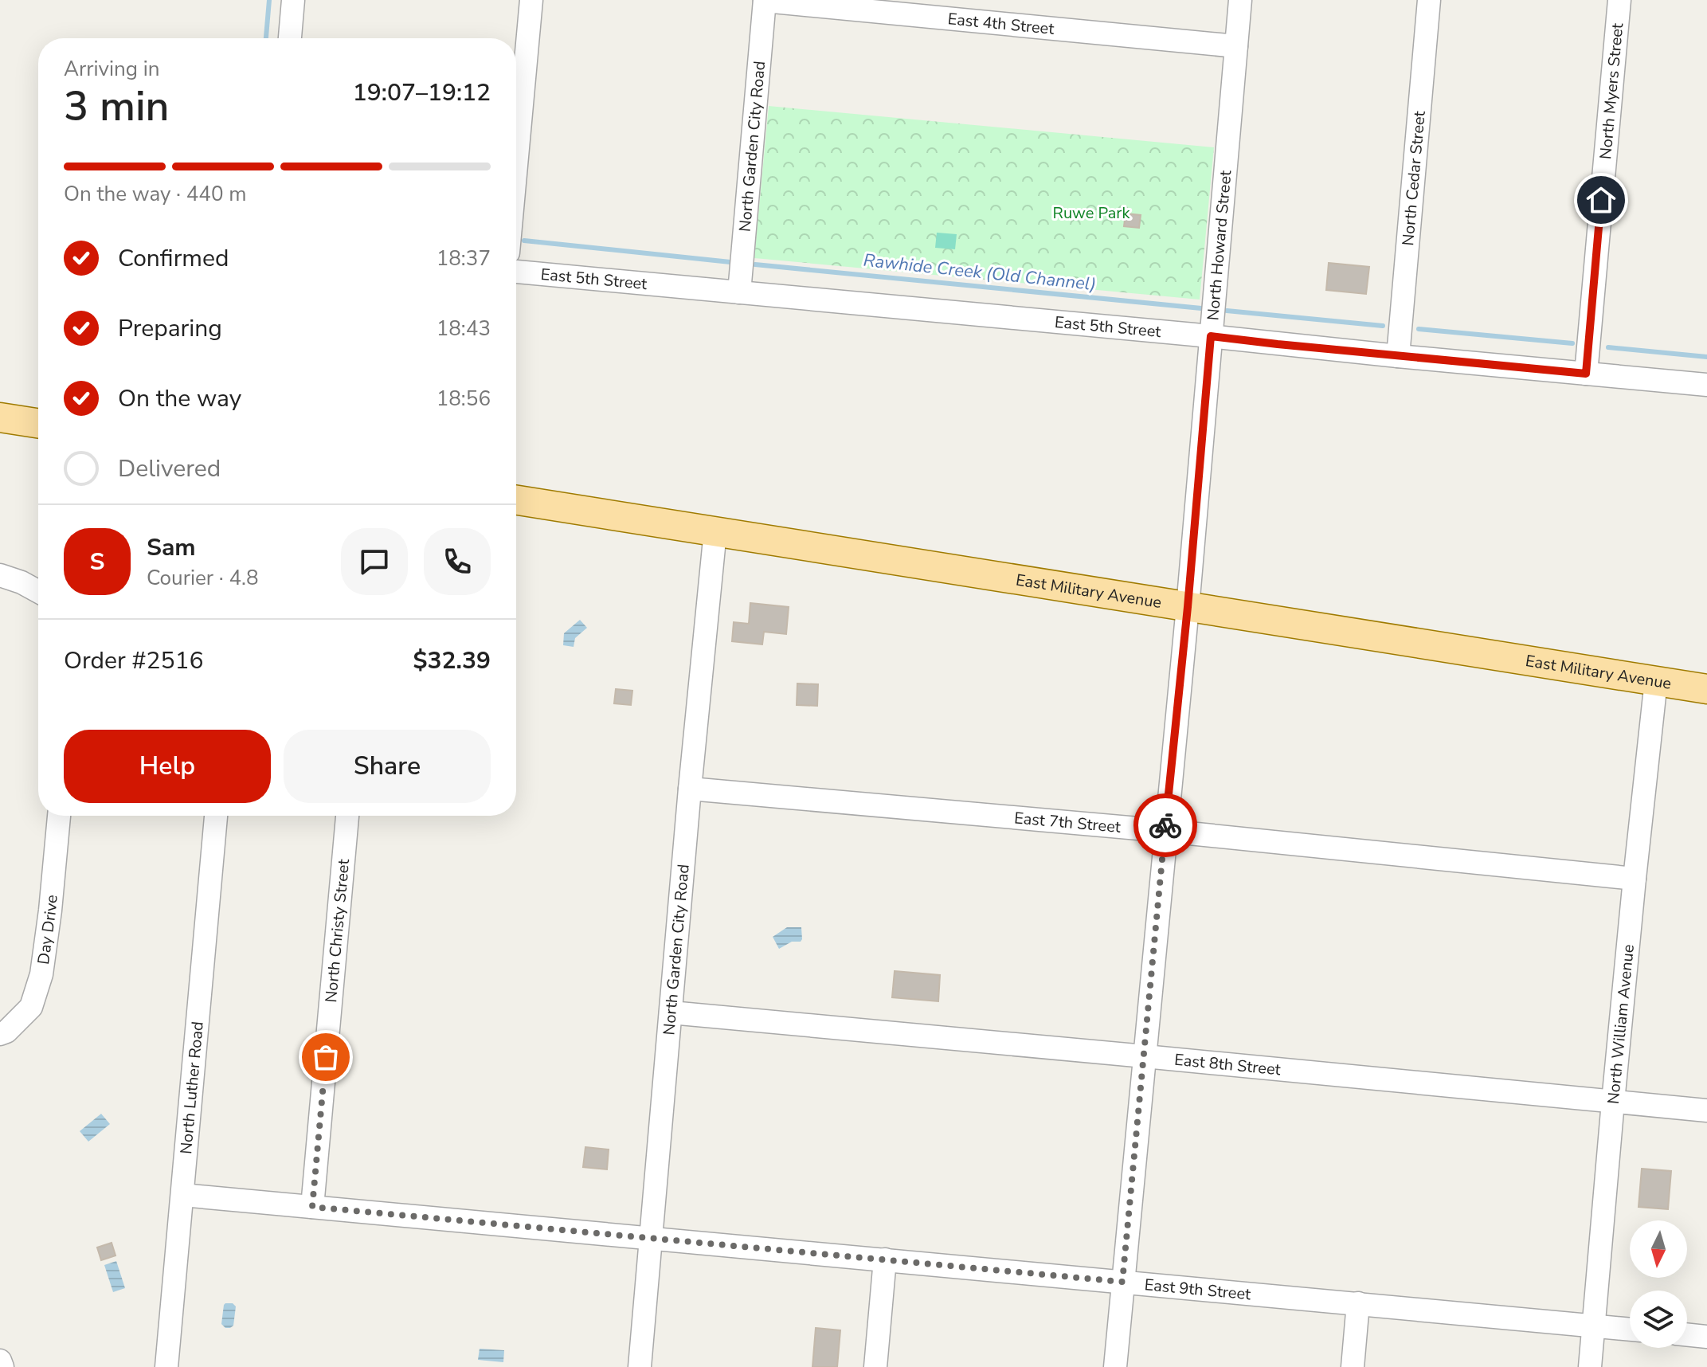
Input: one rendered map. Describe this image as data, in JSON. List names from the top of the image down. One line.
{"streets":{"main road":["East Military Avenue"],"street":["East 4th Street","North Myers Street","North Garden City Road","North Cedar Street","North Howard Street","East 5th Street","East 7th Street","Day Drive","North Christy Street","North William Avenue","East 8th Street","North Luther Road","East 9th Street"]},"crossings":[["East 4th Street","North Garden City Road"],["East 4th Street","North Howard Street"],["North Myers Street","East 5th Street"],["North Garden City Road","East 5th Street"],["North Garden City Road","East Military Avenue"],["North Garden City Road","East 7th Street"],["North Garden City Road","East 8th Street"],["North Garden City Road","East 9th Street"],["North Cedar Street","East 5th Street"],["North Howard Street","East 5th Street"],["North Howard Street","East Military Avenue"],["North Howard Street","East 7th Street"],["North Howard Street","East 8th Street"],["North Howard Street","East 9th Street"],["East Military Avenue","North William Avenue"],["East 7th Street","North William Avenue"],["North Christy Street","East 9th Street"],["North William Avenue","East 8th Street"],["North William Avenue","East 9th Street"],["North Luther Road","East 9th Street"]],"water":["Rawhide Creek (Old Channel)"],"parks":["Ruwe Park"],"north":"bottom","page":{"heading":["3 min","Arriving in","19:07–19:12"],"panel":["Sam","Courier · 4.8","Order #2516","$32.39"],"bar":"On the way · 440 m","list":[["Confirmed","18:37"],["Preparing","18:43"],["On the way","18:56"],"Delivered"],"round":"S","buttons":["Help","Share"]}}
